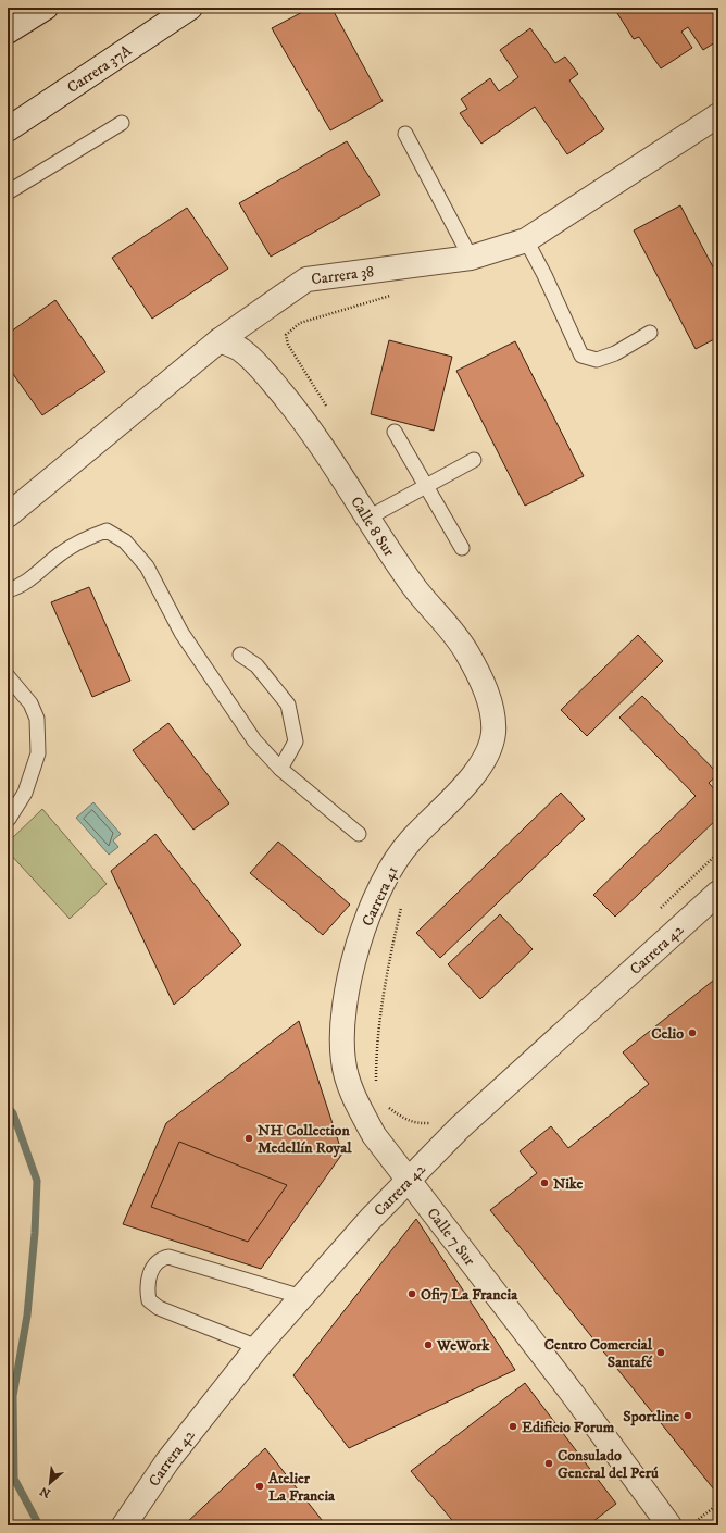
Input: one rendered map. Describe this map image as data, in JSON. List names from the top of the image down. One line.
{"streets":{"street":["Carrera 37A","Carrera 38","Calle 8 Sur","Carrera 41","Carrera 42","Calle 7 Sur"]},"crossings":[["Carrera 38","Calle 8 Sur"],["Calle 8 Sur","Carrera 41"],["Carrera 41","Calle 7 Sur"],["Carrera 42","Calle 7 Sur"]],"places":["Celio","NH Collection Medellín Royal","Nike","Ofi7 La Francia","WeWork","Centro Comercial Santafé","Sportline","Edificio Forum","Consulado General del Perú","Atelier La Francia"],"north":"bottom left"}
